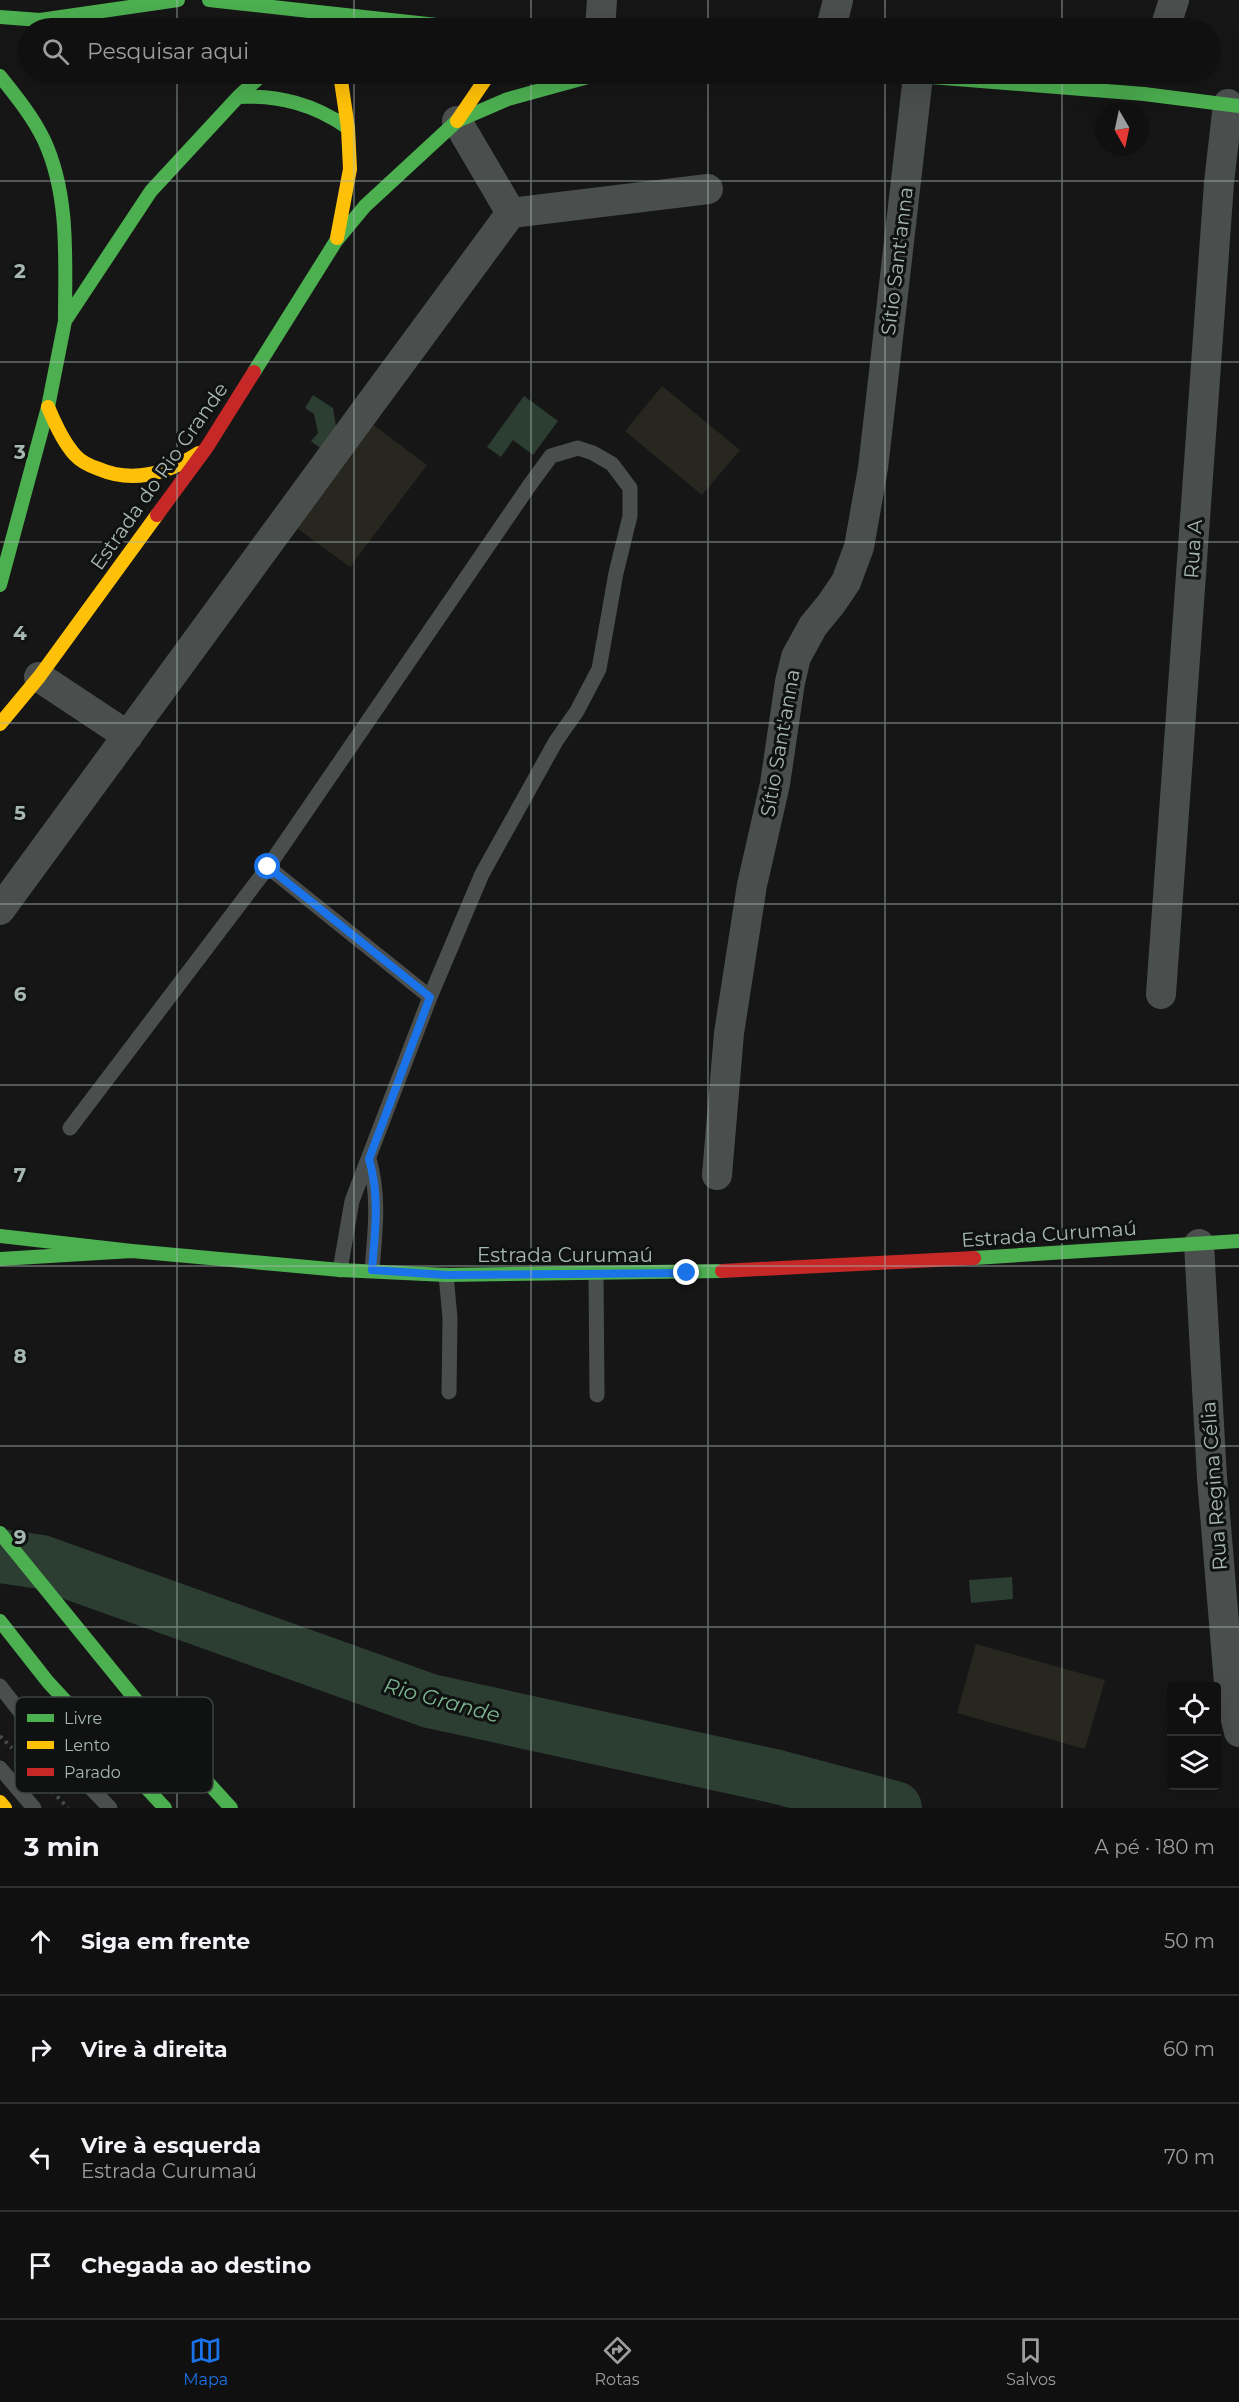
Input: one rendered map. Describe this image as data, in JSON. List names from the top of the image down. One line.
{"streets":{"main road":["Estrada do Rio Grande","Estrada Curumaú"],"street":["Sítio Sant'anna","Rua A","Rua Regina Célia"]},"crossings":[["Estrada Curumaú","Rua Regina Célia"]],"water":["Rio Grande"],"legend":["Livre","Lento","Parado"],"north":"bottom","page":{"search":"Pesquisar aqui","heading":["3 min","A pé · 180 m"],"list":[["Siga em frente","50 m"],["Vire à direita","60 m"],["Vire à esquerda","Estrada Curumaú","70 m"],"Chegada ao destino"],"nav":["Mapa","Rotas","Salvos"]},"grid":{"rows":["2","3","4","5","6","7","8","9"]}}
